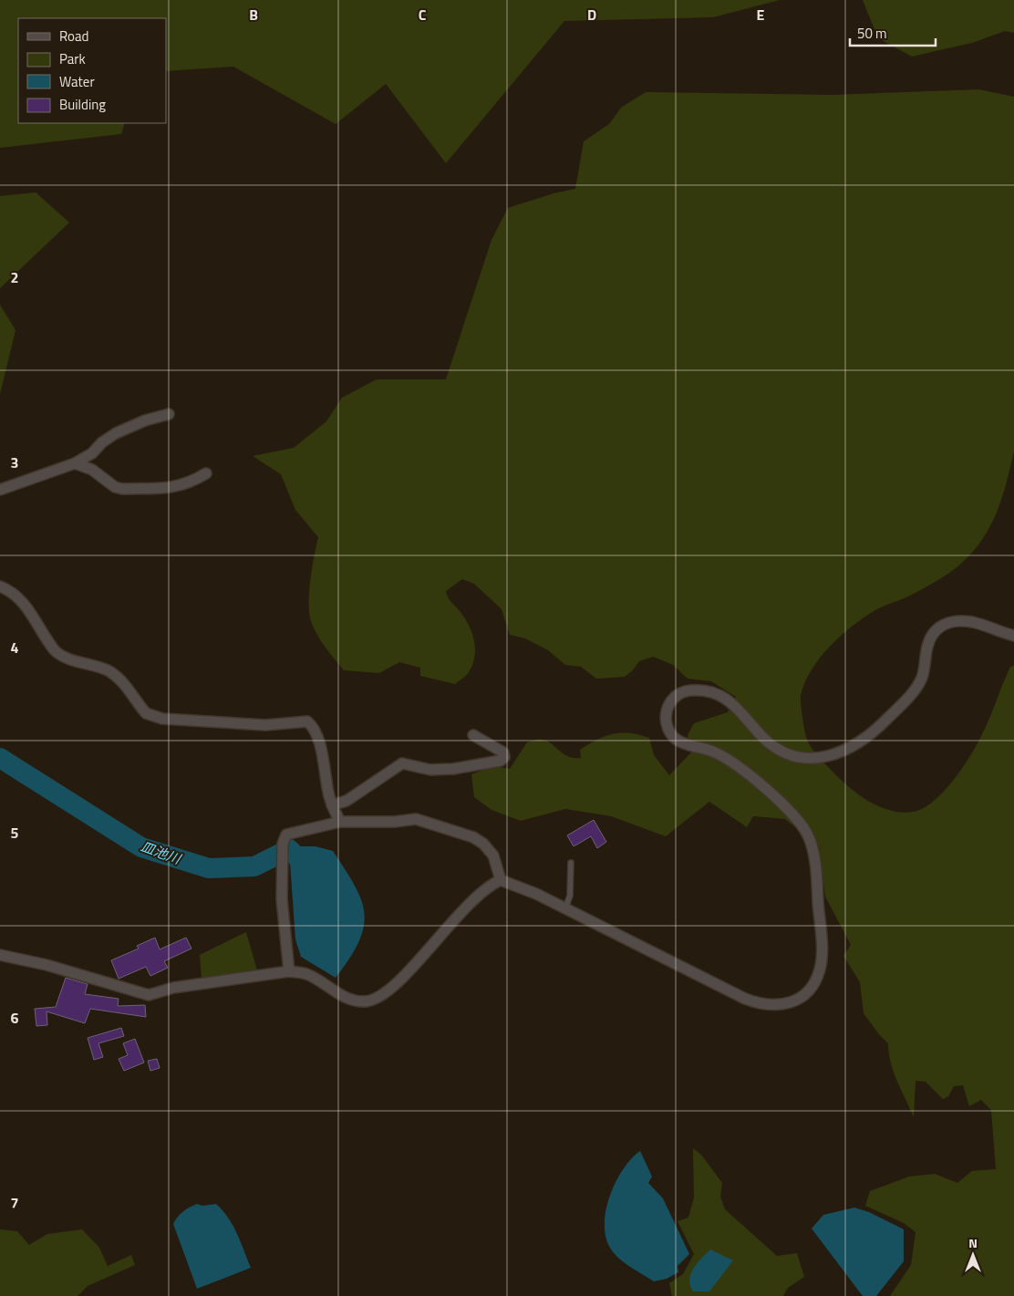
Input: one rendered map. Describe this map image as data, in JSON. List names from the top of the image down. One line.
{"water":["皿池川"],"legend":["Road","Park","Water","Building"],"scale_bar":"50 m","north":"top","grid":{"columns":["B","C","D","E"],"rows":["2","3","4","5","6","7"]}}
